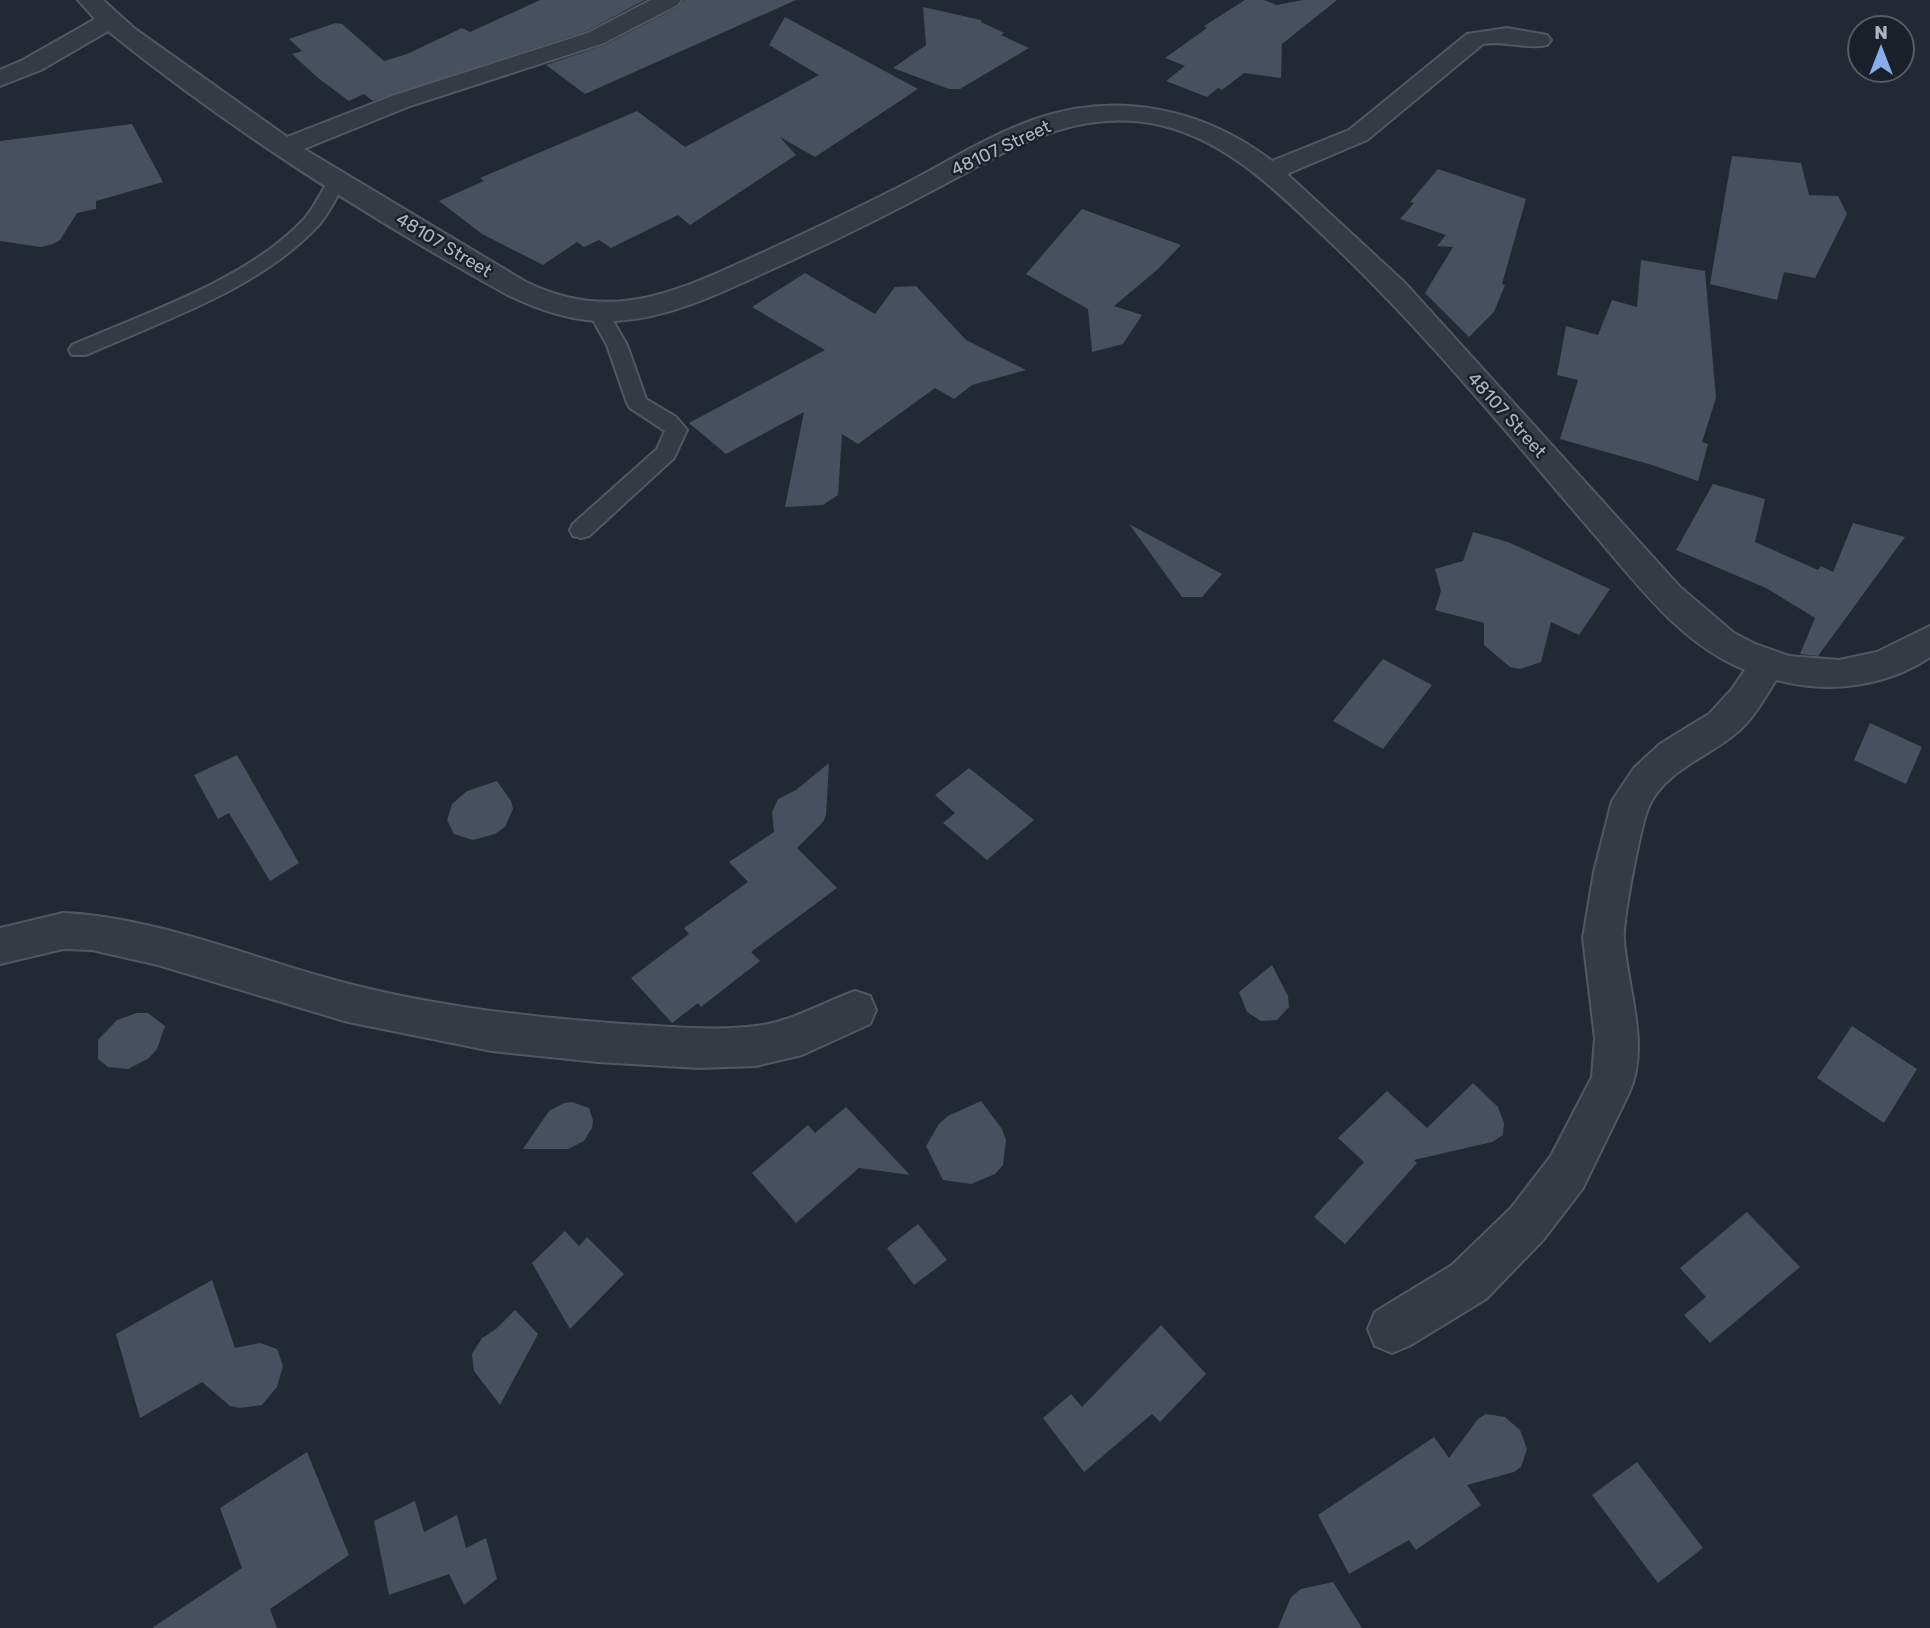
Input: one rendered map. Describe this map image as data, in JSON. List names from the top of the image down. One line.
{"streets":{"street":["48107 Street"]},"north":"top"}
